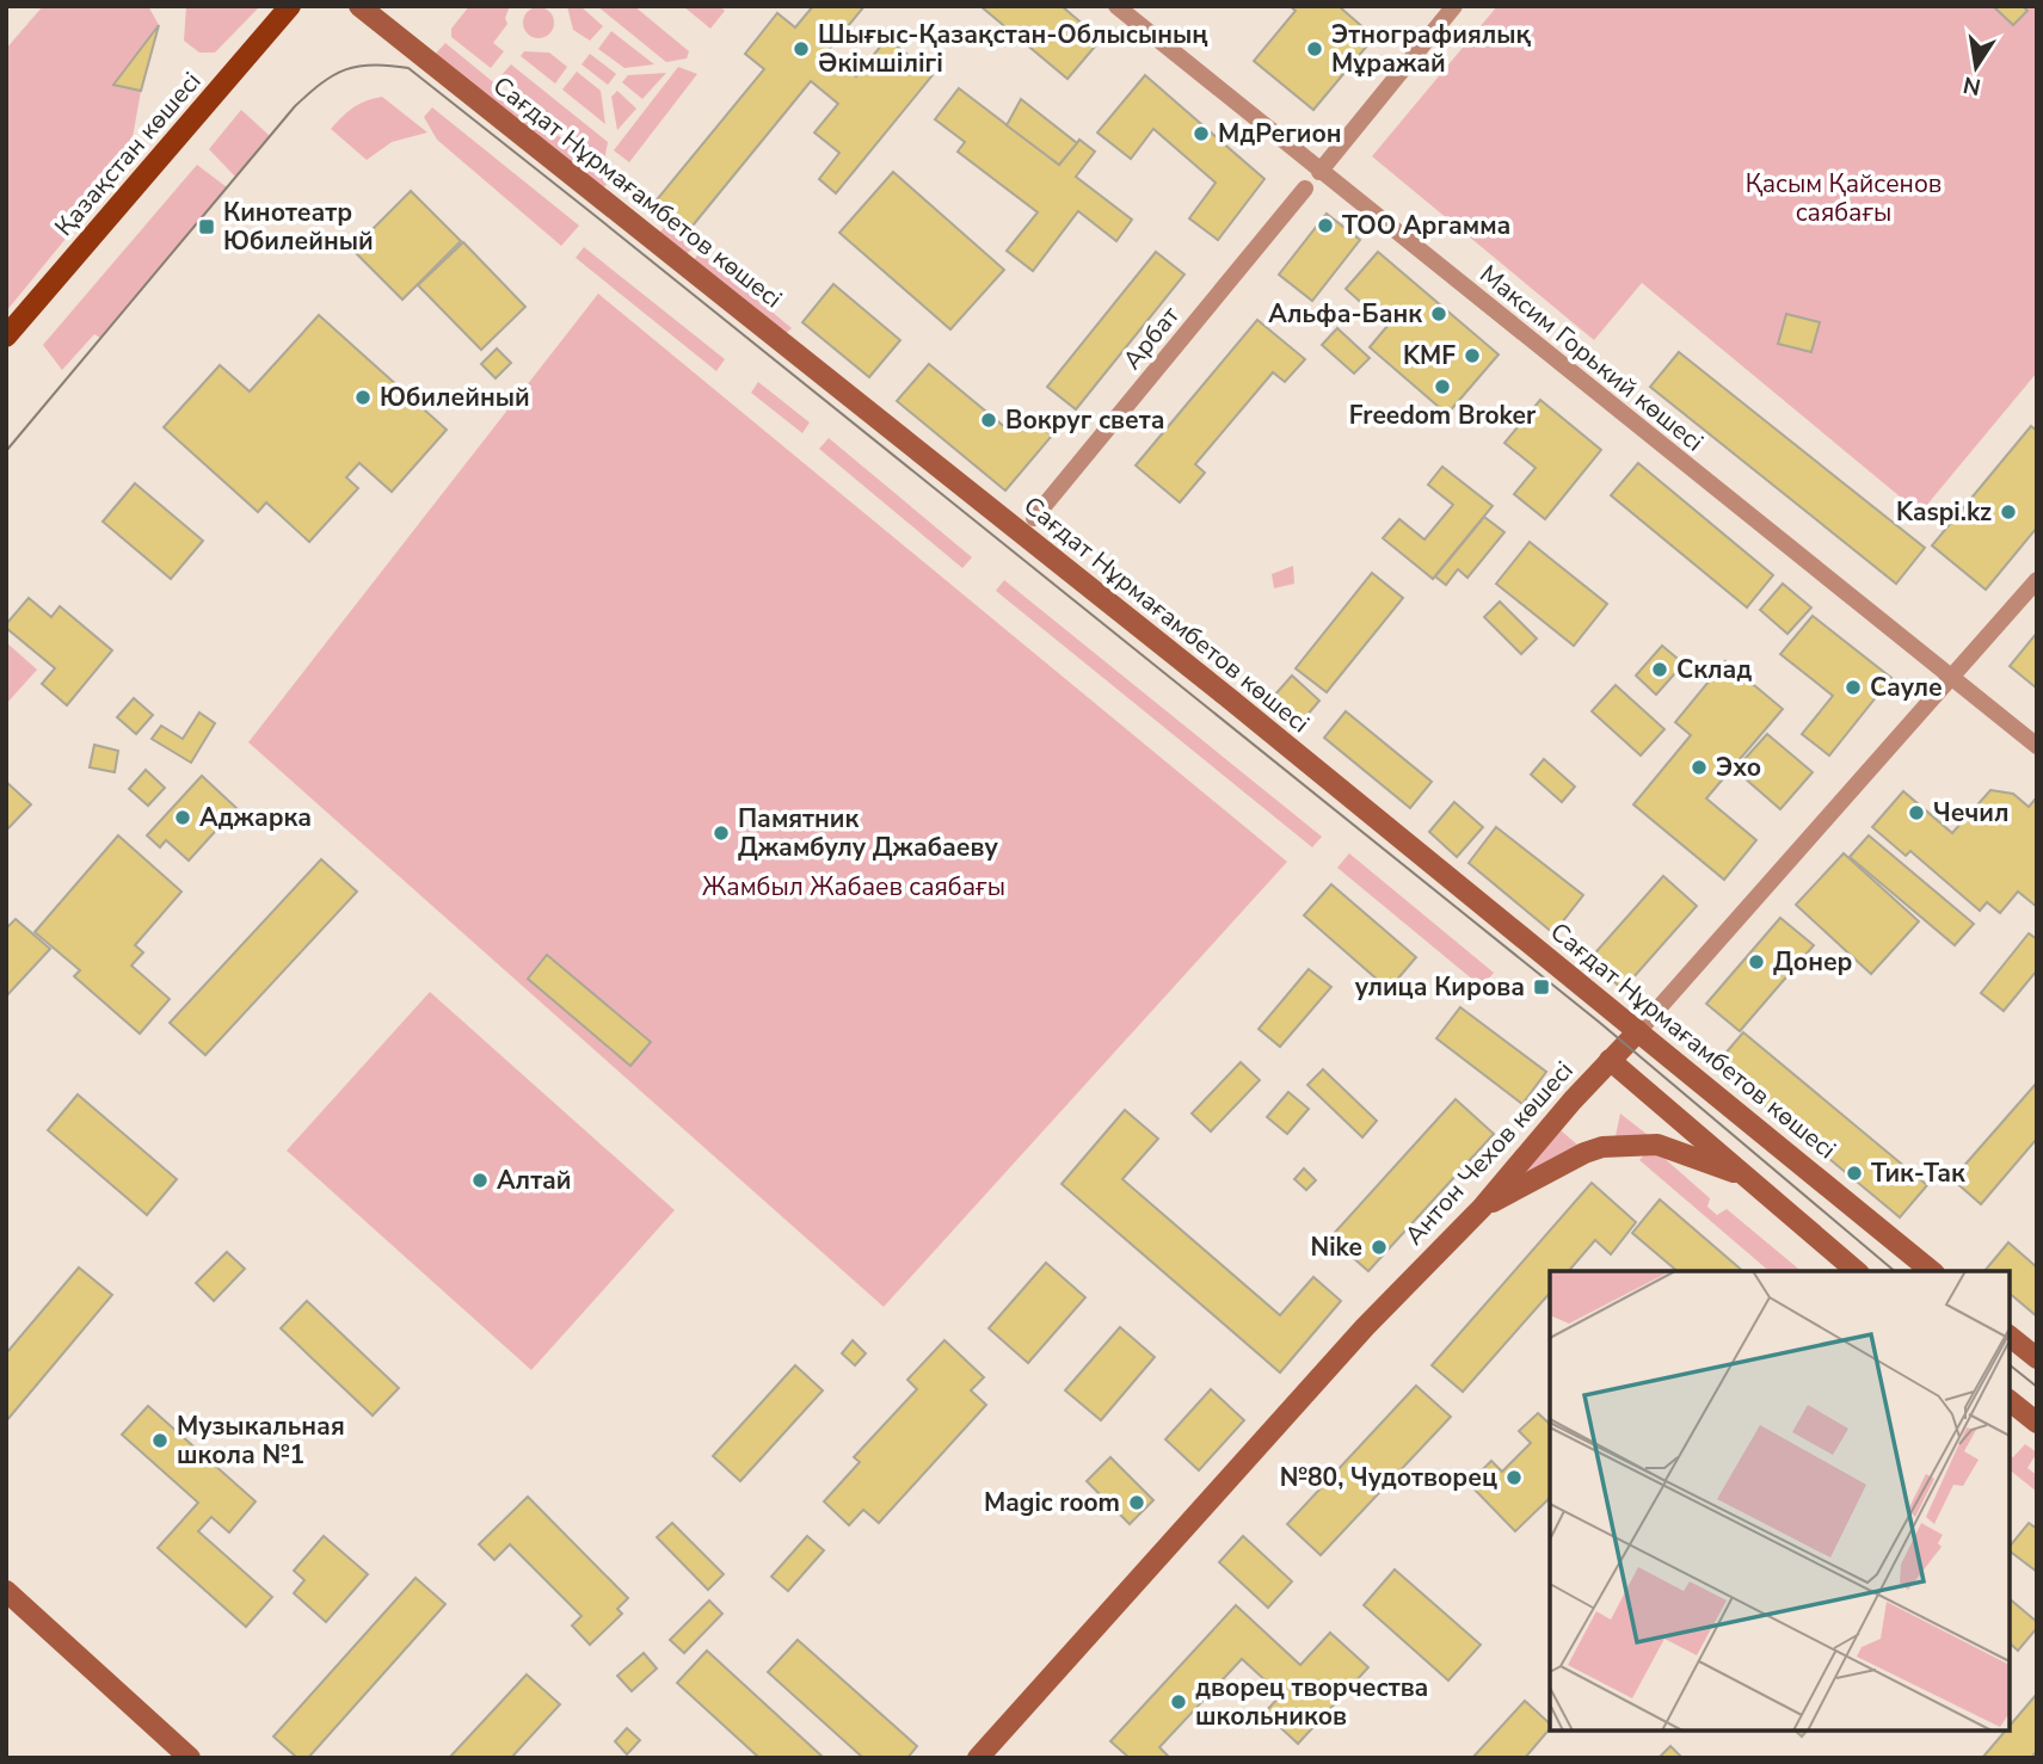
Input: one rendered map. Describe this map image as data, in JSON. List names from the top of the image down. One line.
{"streets":{"main road":["Қазақстан көшесі","Сағдат Нұрмағамбетов көшесі","Антон Чехов көшесі"],"street":["Арбат","Максим Горький көшесі"]},"crossings":[["Сағдат Нұрмағамбетов көшесі","Антон Чехов көшесі"],["Максим Горький көшесі","Антон Чехов көшесі"]],"parks":["Қасым Қайсенов саябағы","Жамбыл Жабаев саябағы"],"places":{"other":["Шығыс-Қазақстан-Облысының Әкімшілігі","Этнографиялық Мұражай","МдРегион","ТОО Аргамма","Альфа-Банк","KMF","Freedom Broker","Юбилейный","Вокруг света","Kaspi.kz","Склад","Сауле","Эхо","Чечил","Аджарка","Памятник Джамбулу Джабаеву","Донер","Тик-Так","Алтай","Nike","Музыкальная школа №1","№80, Чудотворец","Magic room","дворец творчества школьников"],"transit":["Кинотеатр Юбилейный","улица Кирова"]},"north":"bottom"}
